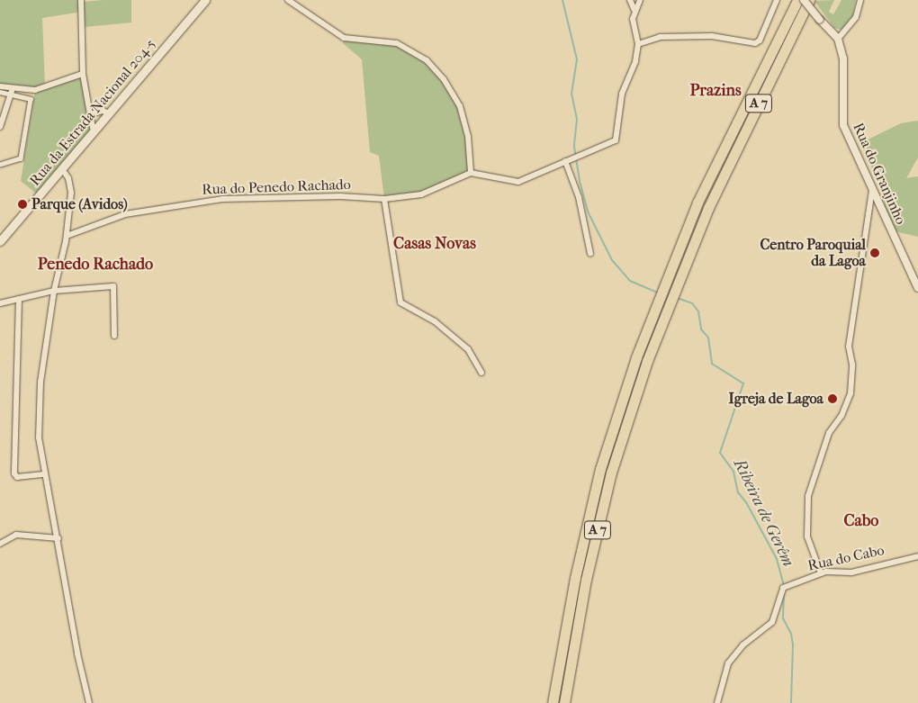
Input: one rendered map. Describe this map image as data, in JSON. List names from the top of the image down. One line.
{"streets":{"highway":["A 7"],"main road":["Rua da Estrada Nacional 204-5"],"street":["Rua do Granjinho","Rua do Penedo Rachado","Rua do Cabo"]},"districts":["Prazins","Casas Novas","Penedo Rachado","Cabo"],"water":["Ribeira de Gerêm"],"places":["Parque (Avidos)","Centro Paroquial da Lagoa","Igreja de Lagoa"]}
